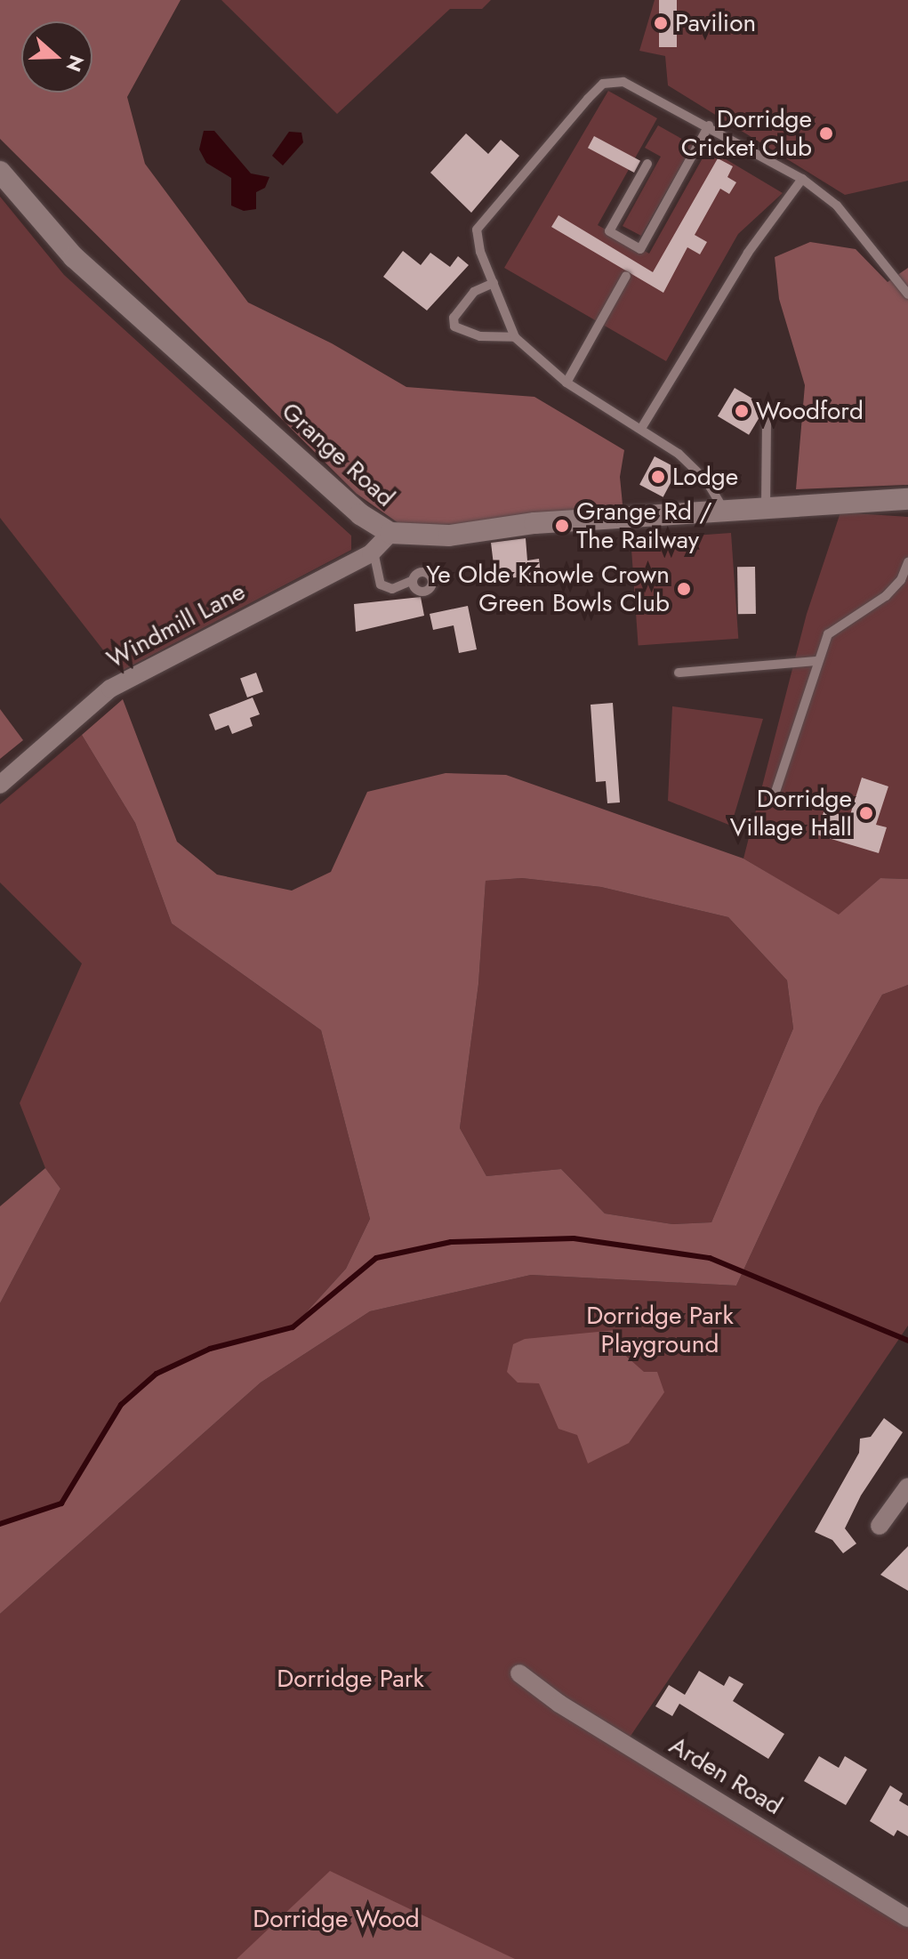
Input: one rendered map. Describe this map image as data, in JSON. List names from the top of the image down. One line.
{"streets":{"main road":["Grange Road"],"street":["Windmill Lane","Arden Road"]},"crossings":[["Grange Road","Windmill Lane"]],"parks":["Dorridge Park Playground","Dorridge Park","Dorridge Wood"],"places":["Pavilion","Dorridge Cricket Club","Woodford","Lodge","Grange Rd / The Railway","Ye Olde Knowle Crown Green Bowls Club","Dorridge Village Hall"],"north":"right"}
